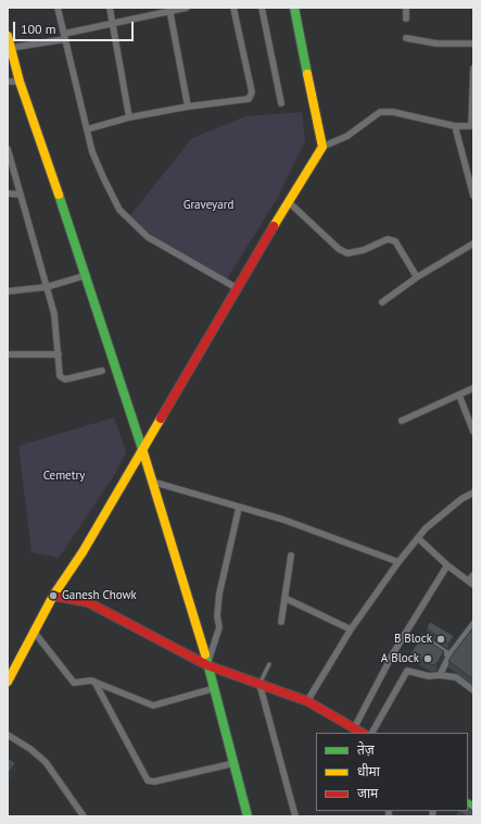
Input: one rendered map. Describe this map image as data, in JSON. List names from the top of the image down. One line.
{"parks":["Graveyard","Cemetry"],"places":["Ganesh Chowk","B Block","A Block"],"legend":["तेज़","धीमा","जाम"],"scale_bar":"100 m"}
